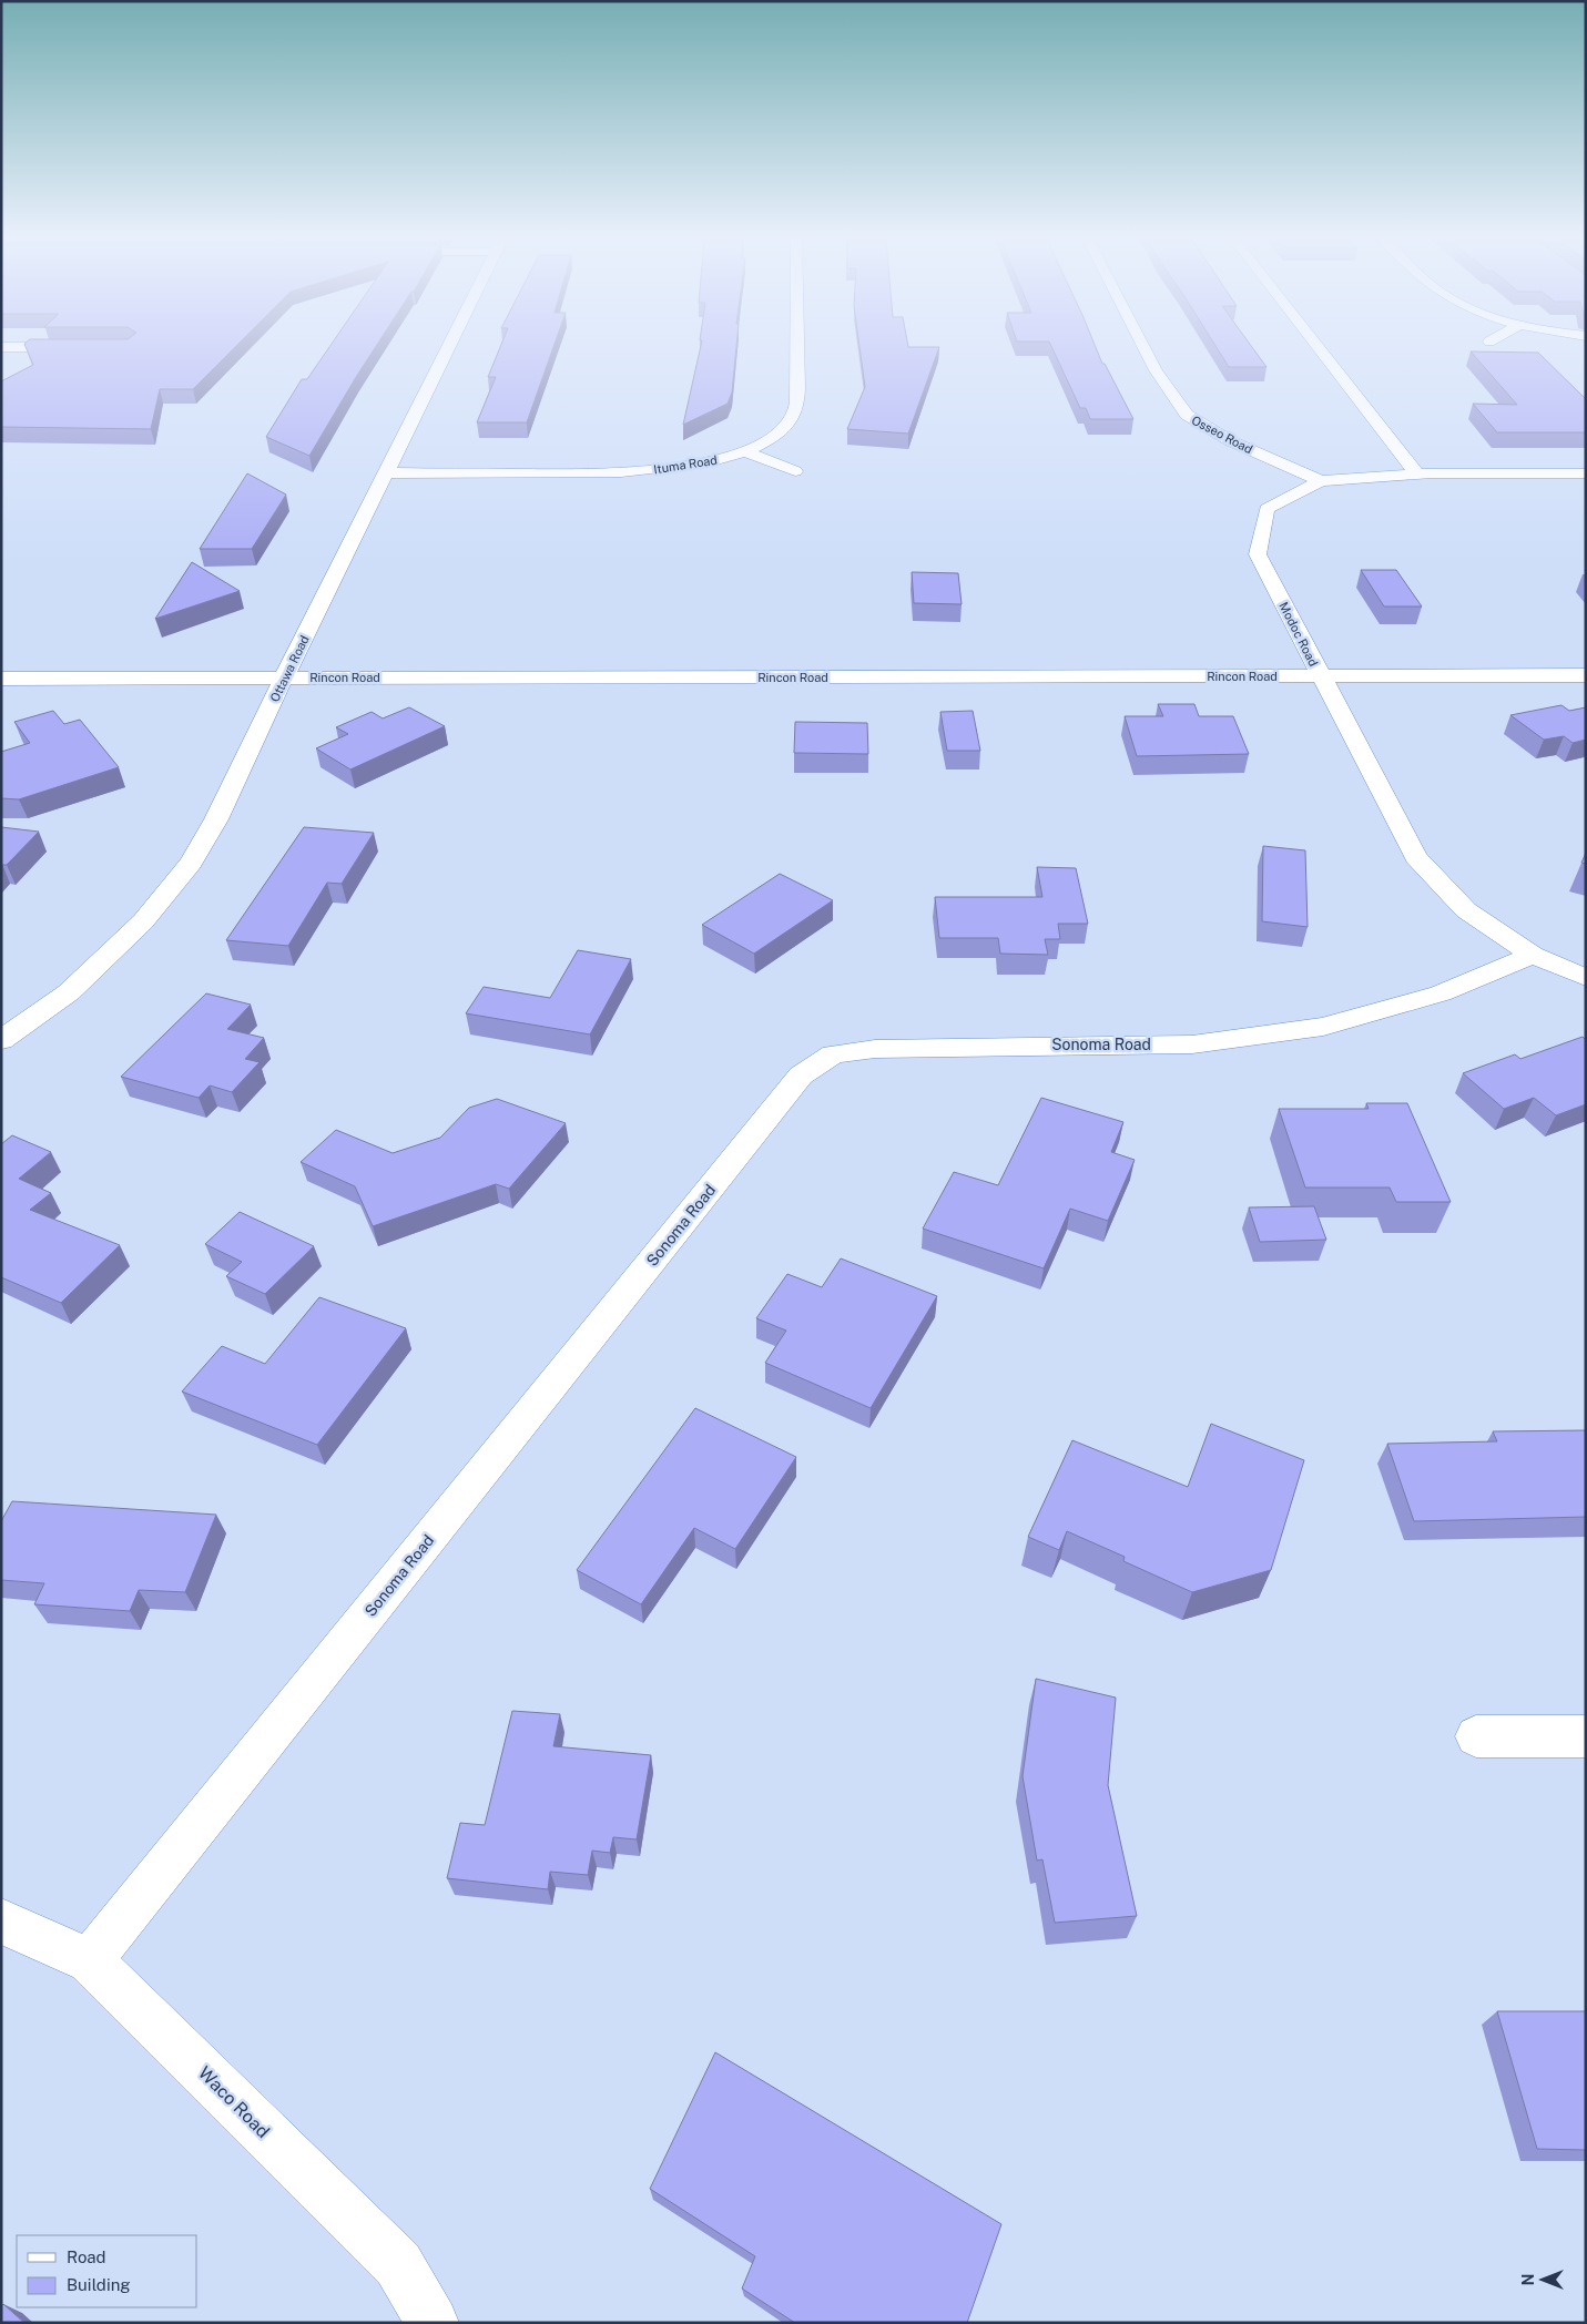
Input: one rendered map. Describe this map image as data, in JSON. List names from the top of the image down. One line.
{"streets":{"street":["Osseo Road","Ituma Road","Modoc Road","Ottawa Road","Rincon Road","Sonoma Road","Waco Road"]},"crossings":[["Osseo Road","Modoc Road"],["Ituma Road","Ottawa Road"],["Modoc Road","Rincon Road"],["Modoc Road","Sonoma Road"],["Ottawa Road","Rincon Road"],["Sonoma Road","Waco Road"]],"legend":["Road","Building"],"north":"left"}
